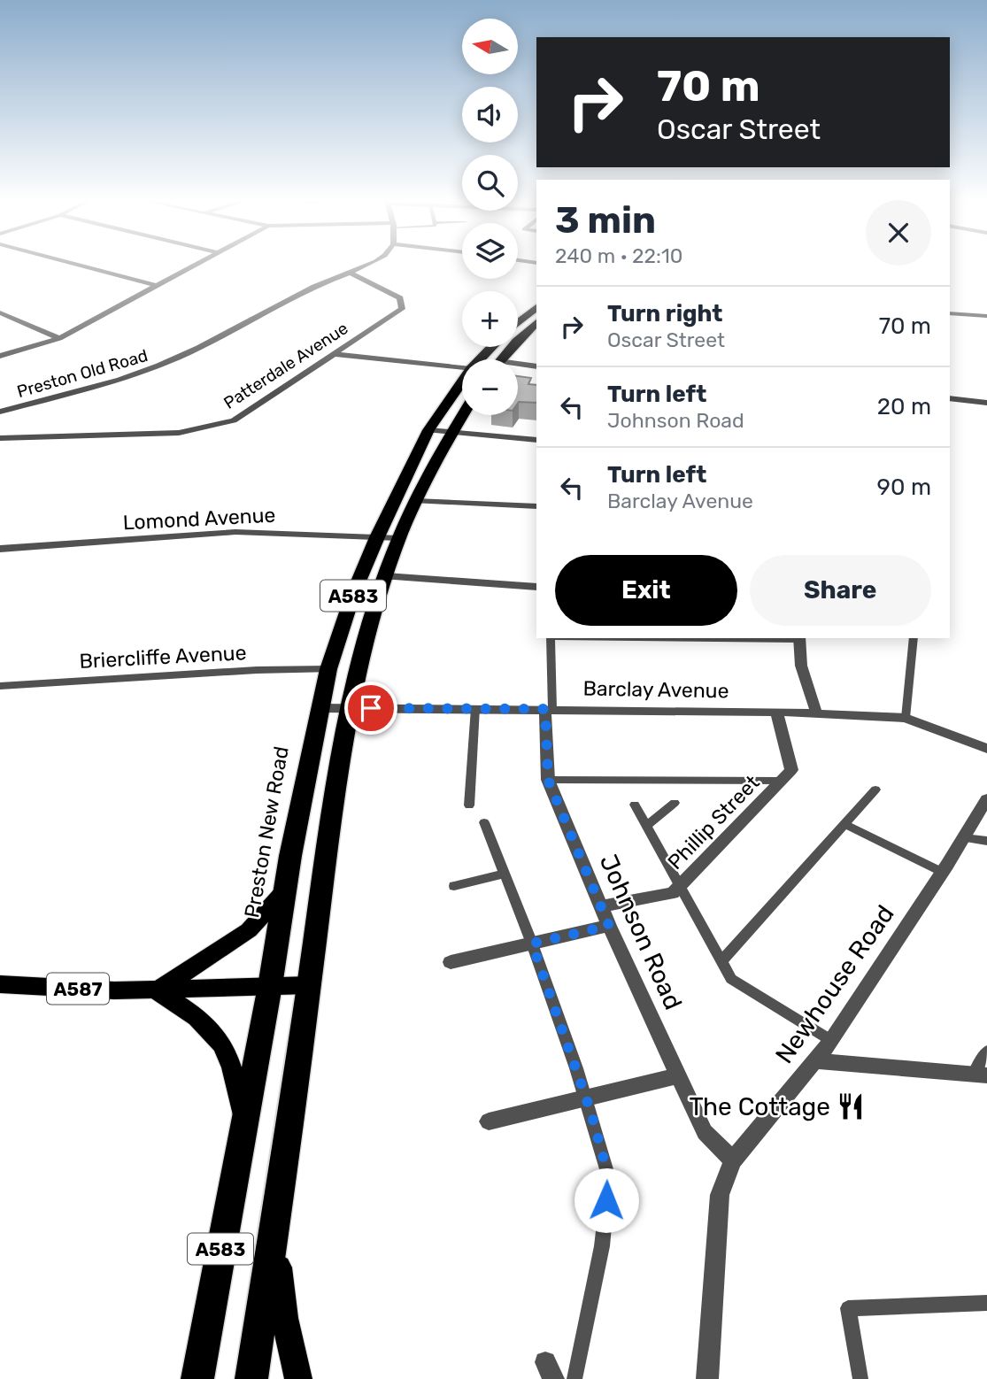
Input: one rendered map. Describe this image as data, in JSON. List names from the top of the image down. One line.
{"streets":{"highway":["A583","Preston New Road"],"main road":["A587"],"street":["Patterdale Avenue","Preston Old Road","Lomond Avenue","Briercliffe Avenue","Barclay Avenue","Phillip Street","Johnson Road","Newhouse Road"]},"crossings":[["Patterdale Avenue","Preston Old Road"],["Lomond Avenue","A583"],["Lomond Avenue","Preston New Road"],["A583","Barclay Avenue"],["A583","Preston New Road"],["A583","A587"],["Briercliffe Avenue","Preston New Road"],["Barclay Avenue","Phillip Street"],["Barclay Avenue","Preston New Road"],["Barclay Avenue","Johnson Road"],["Phillip Street","Johnson Road"],["Preston New Road","A587"],["Johnson Road","Newhouse Road"]],"places":{"restaurant":["The Cottage"]},"north":"left","page":{"map_buttons":["+","−"],"turn":["70 m","Oscar Street"],"heading":["3 min","240 m · 22:10"],"list":[{"name":"Turn right","note":"Oscar Street","value":"70 m"},{"name":"Turn left","note":"Johnson Road","value":"20 m"},{"name":"Turn left","note":"Barclay Avenue","value":"90 m"}],"buttons":["Exit","Share"]}}
